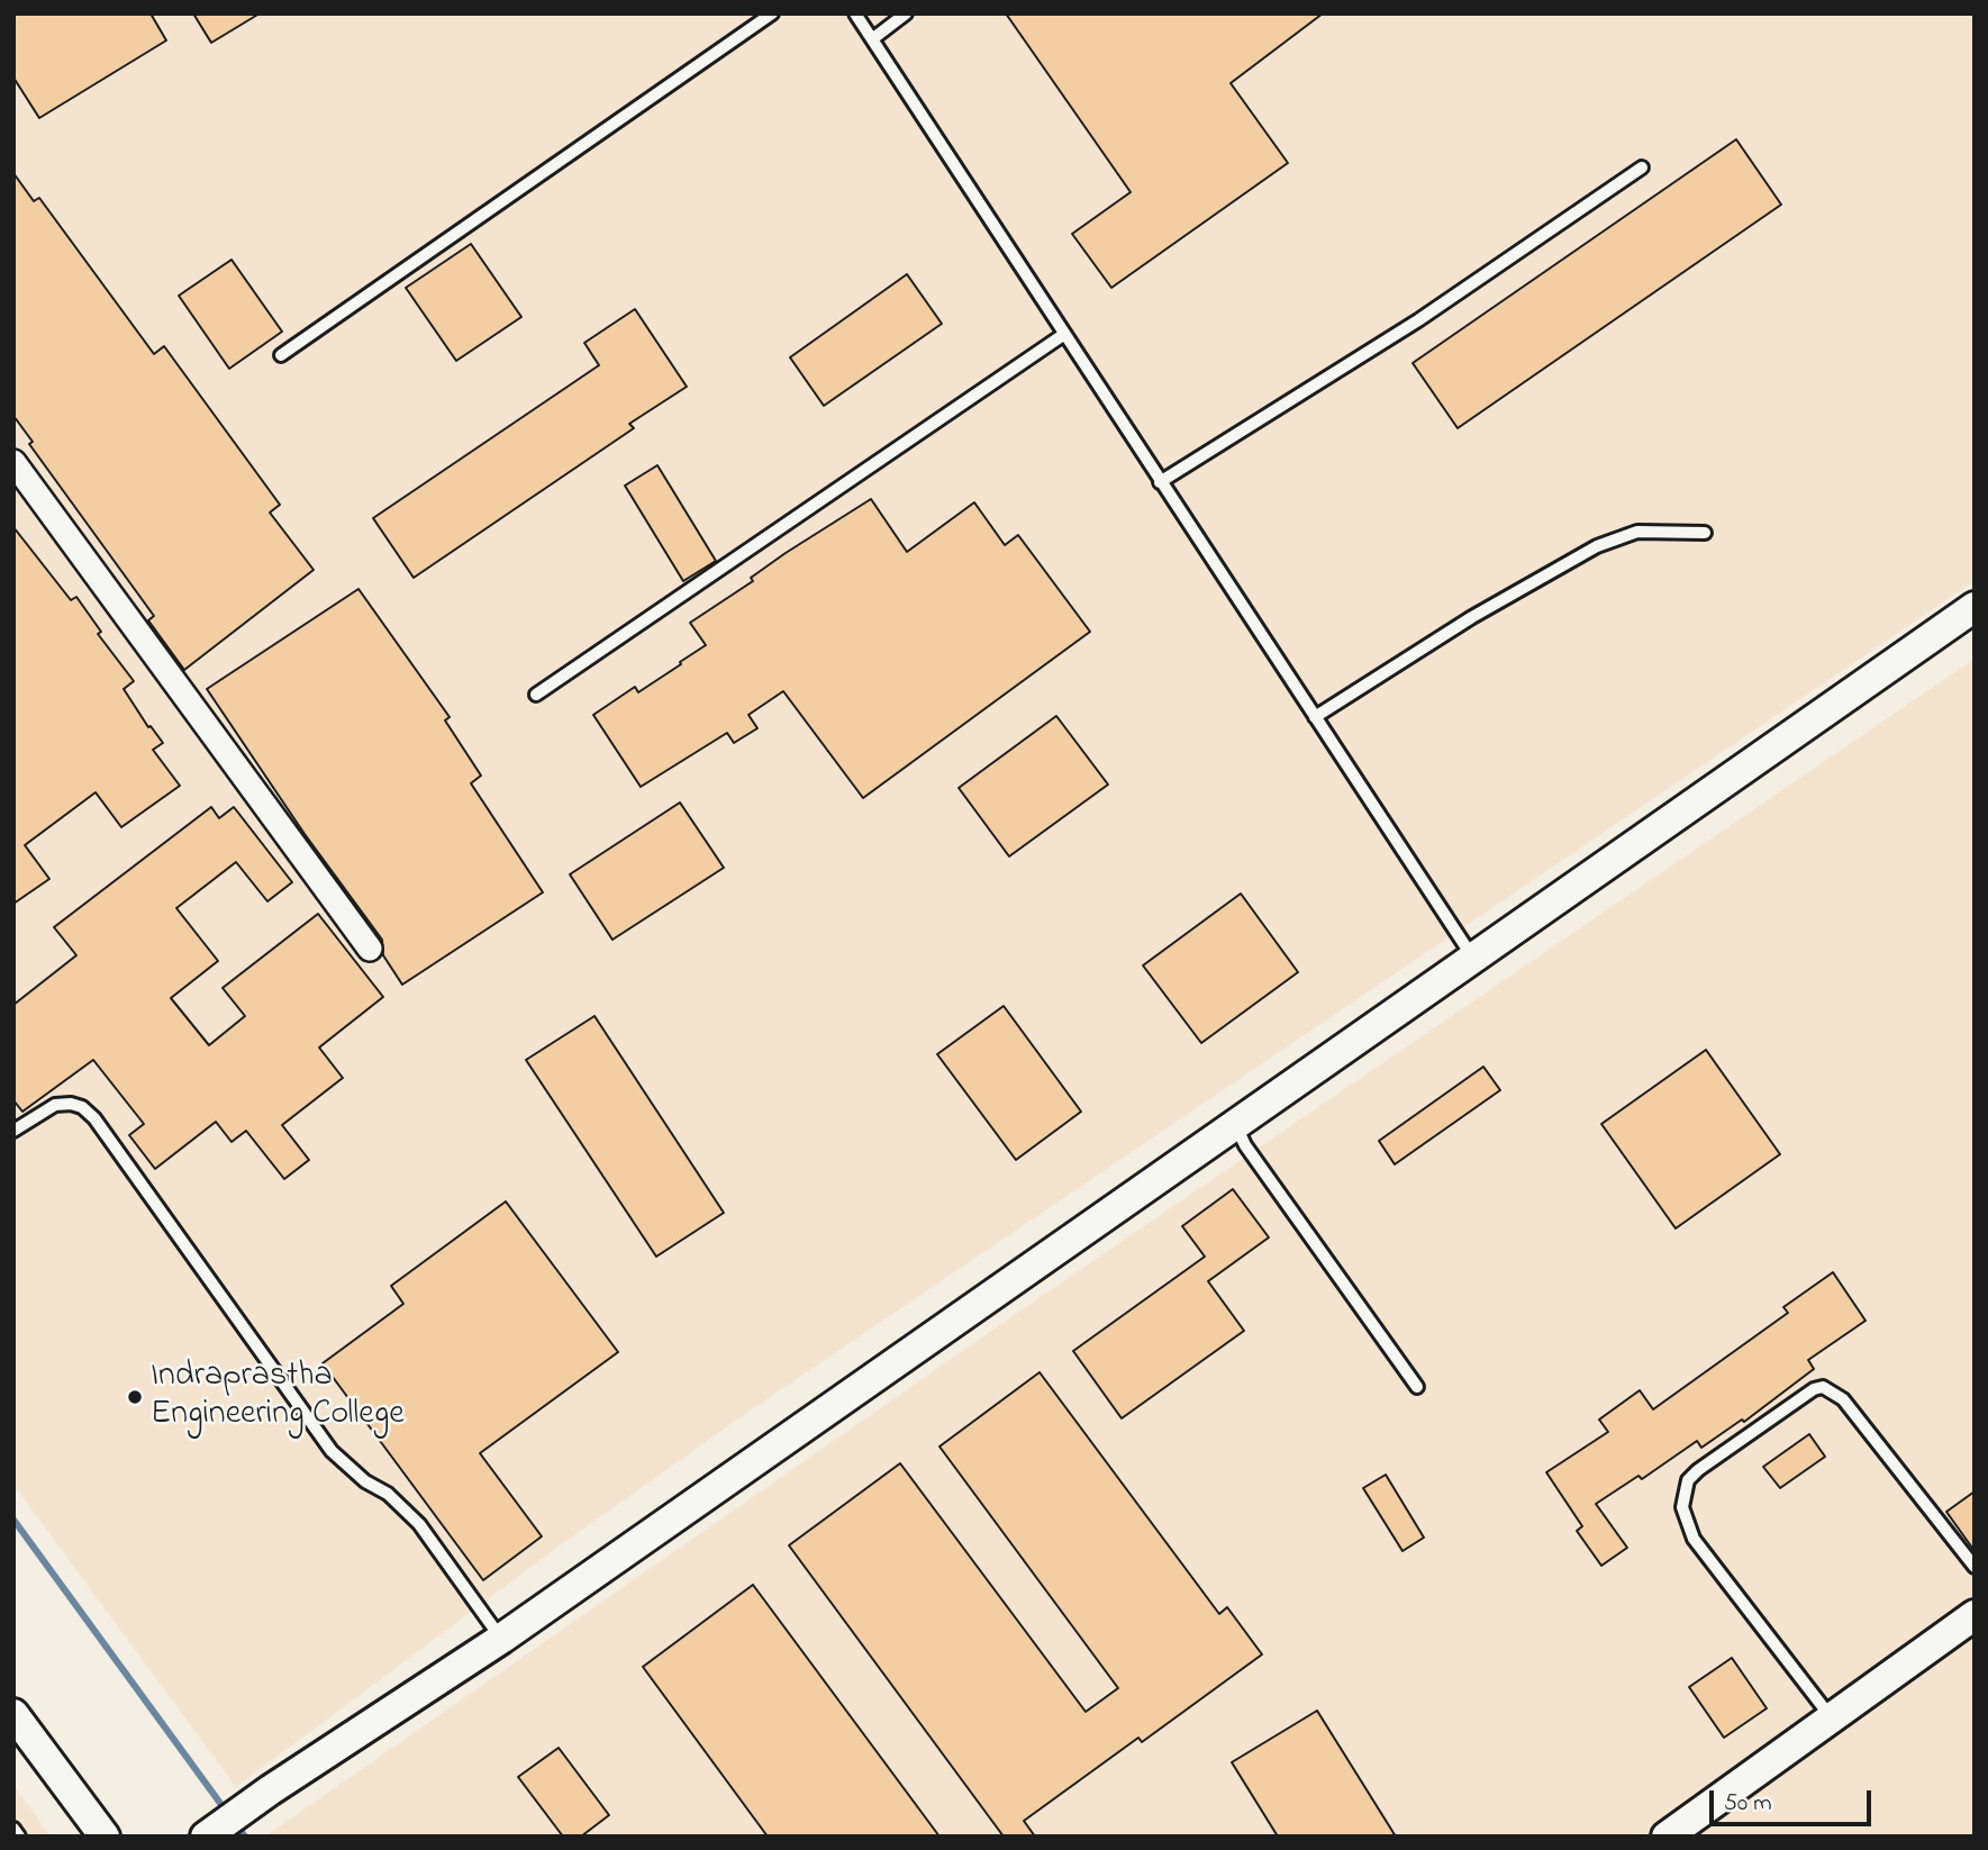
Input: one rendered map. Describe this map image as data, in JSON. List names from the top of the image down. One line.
{"places":["Indraprastha Engineering College"],"scale_bar":"50 m"}
